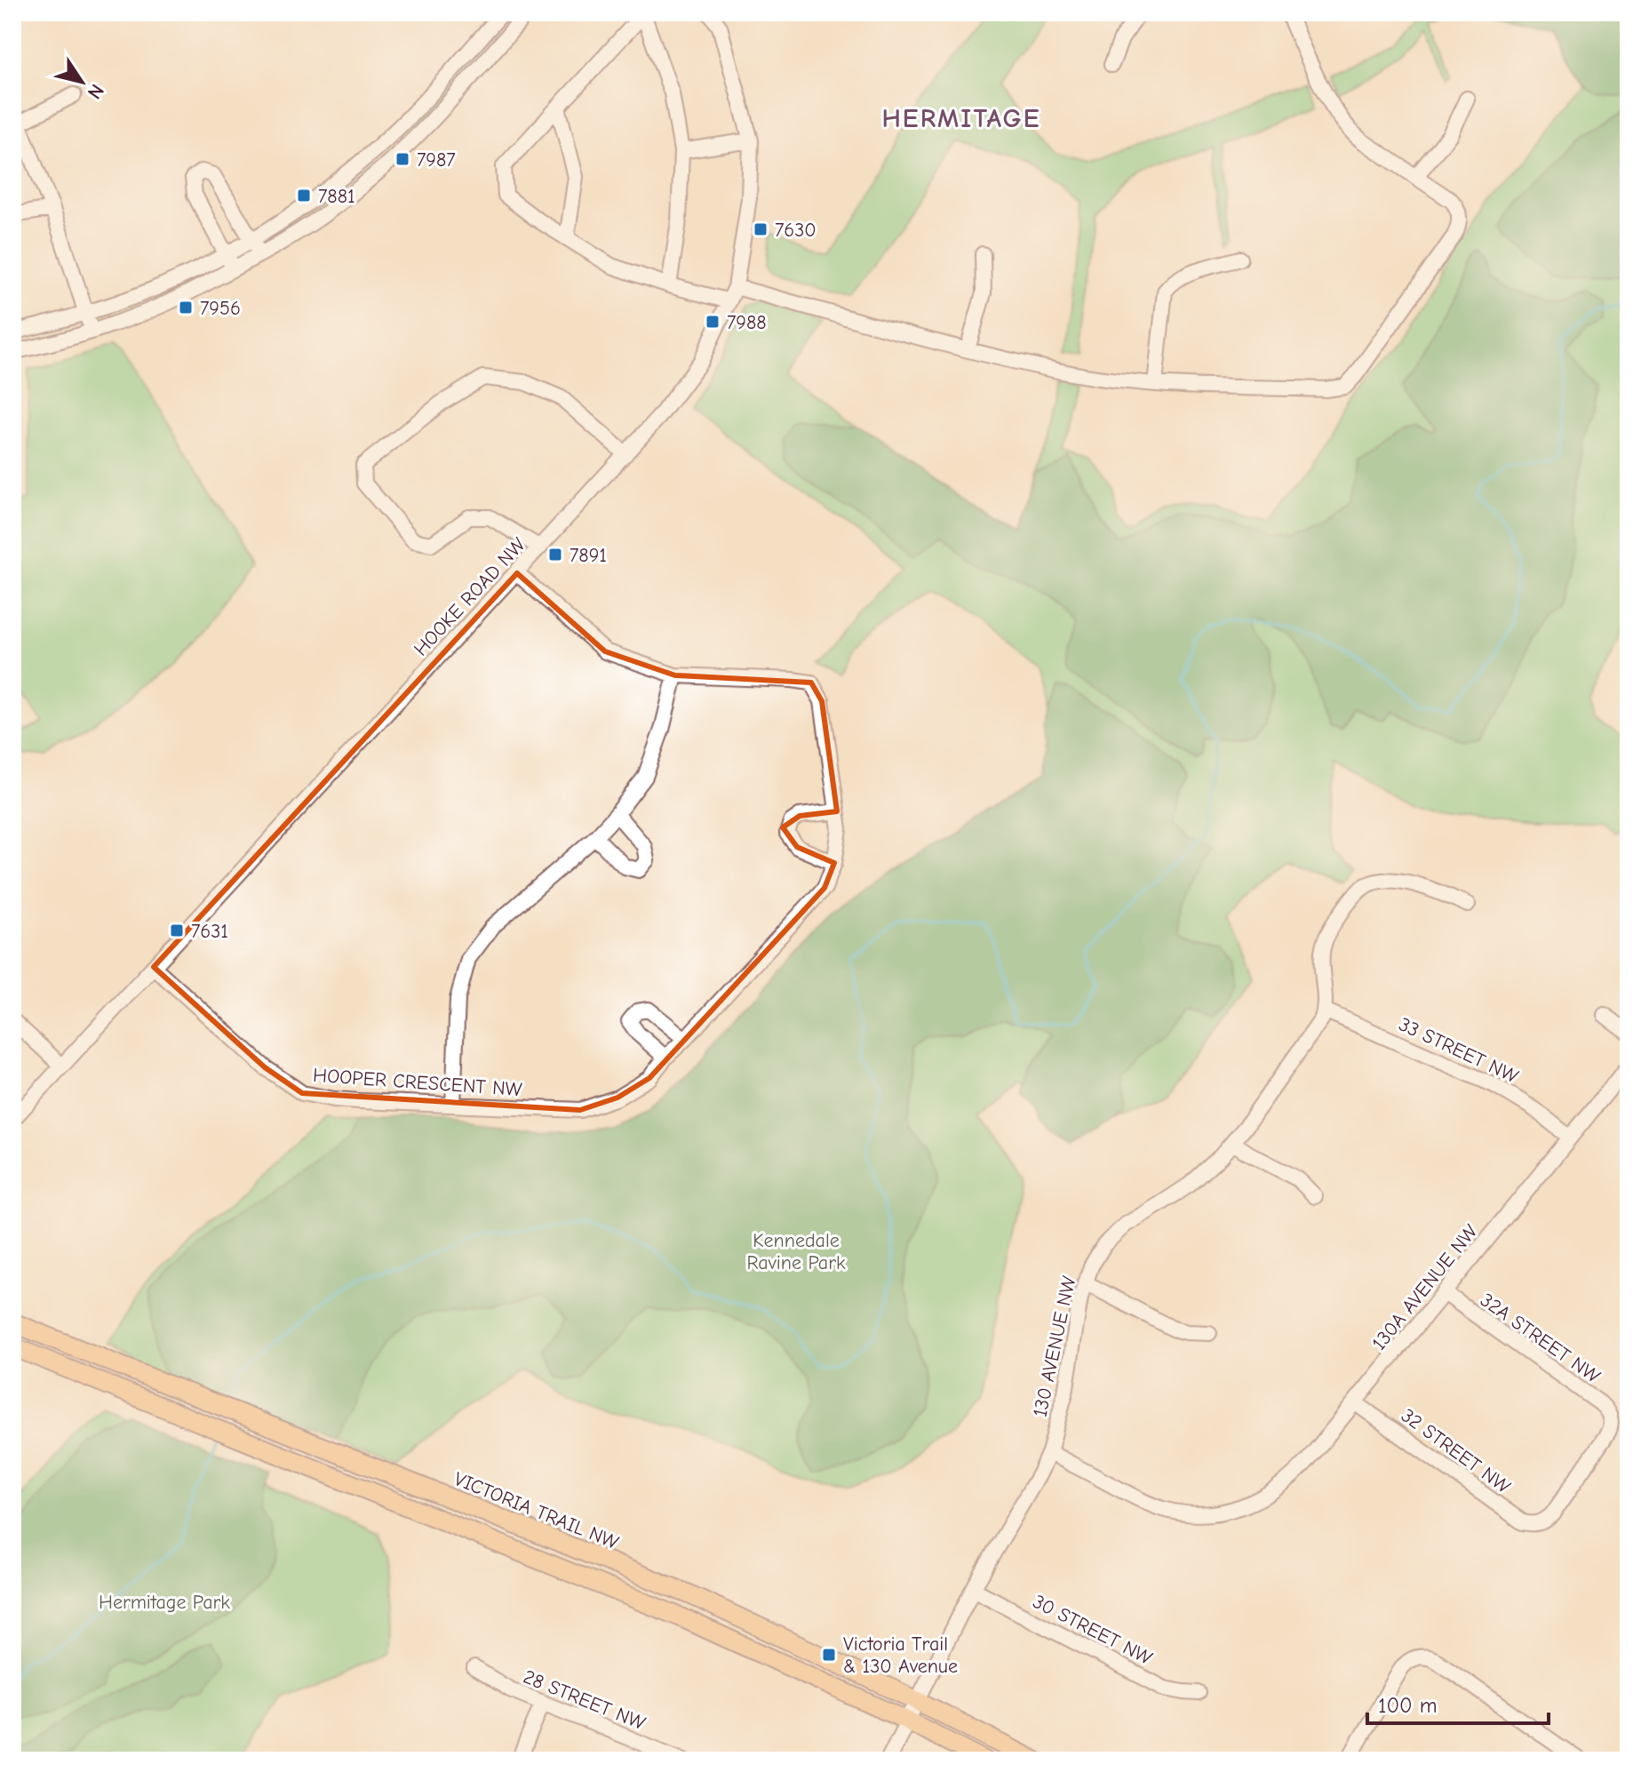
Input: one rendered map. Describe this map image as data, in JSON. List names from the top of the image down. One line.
{"streets":{"main road":["VICTORIA TRAIL NW"],"street":["HOOKE ROAD NW","33 STREET NW","HOOPER CRESCENT NW","130A AVENUE NW","32A STREET NW","130 AVENUE NW","32 STREET NW","30 STREET NW","28 STREET NW"]},"crossings":[["HOOKE ROAD NW","HOOPER CRESCENT NW"],["33 STREET NW","130A AVENUE NW"],["33 STREET NW","130 AVENUE NW"],["130A AVENUE NW","32A STREET NW"],["130A AVENUE NW","130 AVENUE NW"],["130A AVENUE NW","32 STREET NW"],["32A STREET NW","32 STREET NW"],["130 AVENUE NW","VICTORIA TRAIL NW"],["130 AVENUE NW","30 STREET NW"]],"districts":["HERMITAGE"],"parks":["Kennedale Ravine Park","Hermitage Park"],"places":{"transit":["7987","7881","7630","7956","7988","7891","7631","Victoria Trail & 130 Avenue"]},"scale_bar":"100 m","north":"bottom right"}
